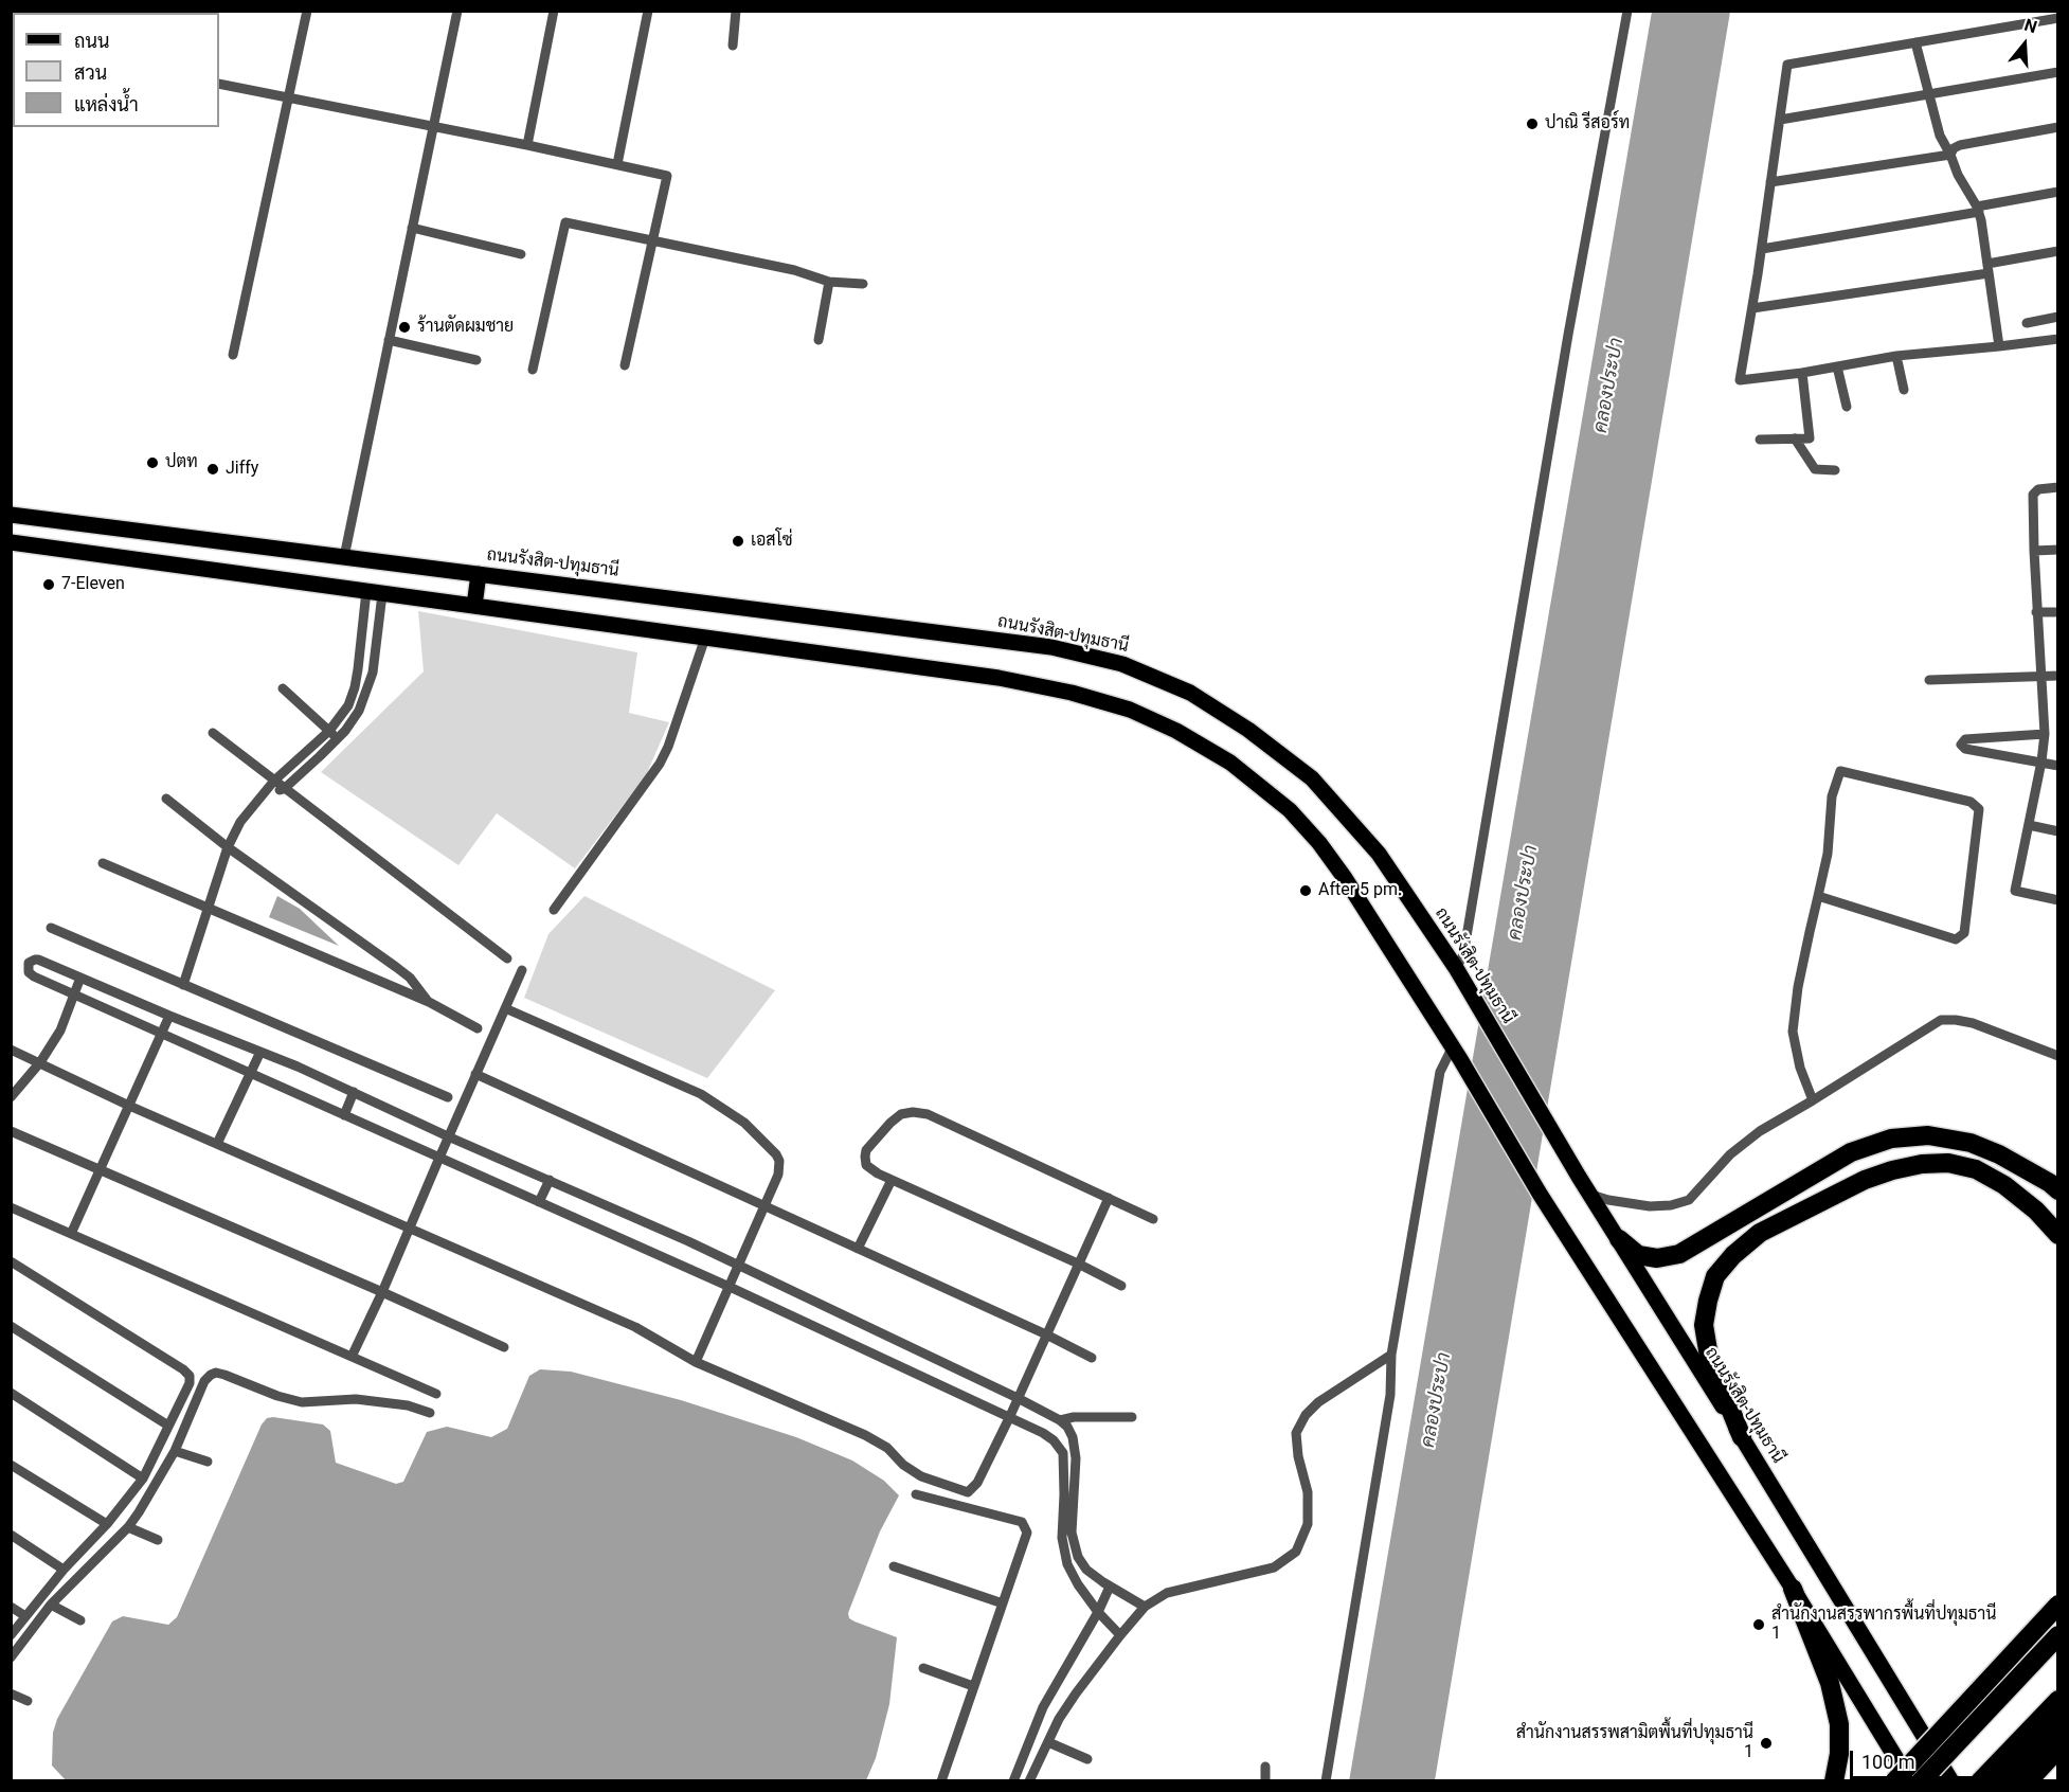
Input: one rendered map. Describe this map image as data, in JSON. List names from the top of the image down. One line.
{"streets":{"main road":["ถนนรังสิต-ปทุมธานี"]},"water":["คลองประปา"],"places":["ปาณิ รีสอร์ท","ร้านตัดผมชาย","ปตท","Jiffy","เอสโซ่","7-Eleven","After 5 pm.","สำนักงานสรรพากรพื้นที่ปทุมธานี 1","สำนักงานสรรพสามิตพื้นที่ปทุมธานี 1"],"legend":["ถนน","สวน","แหล่งน้ำ"],"scale_bar":"100 m","north":"top"}
